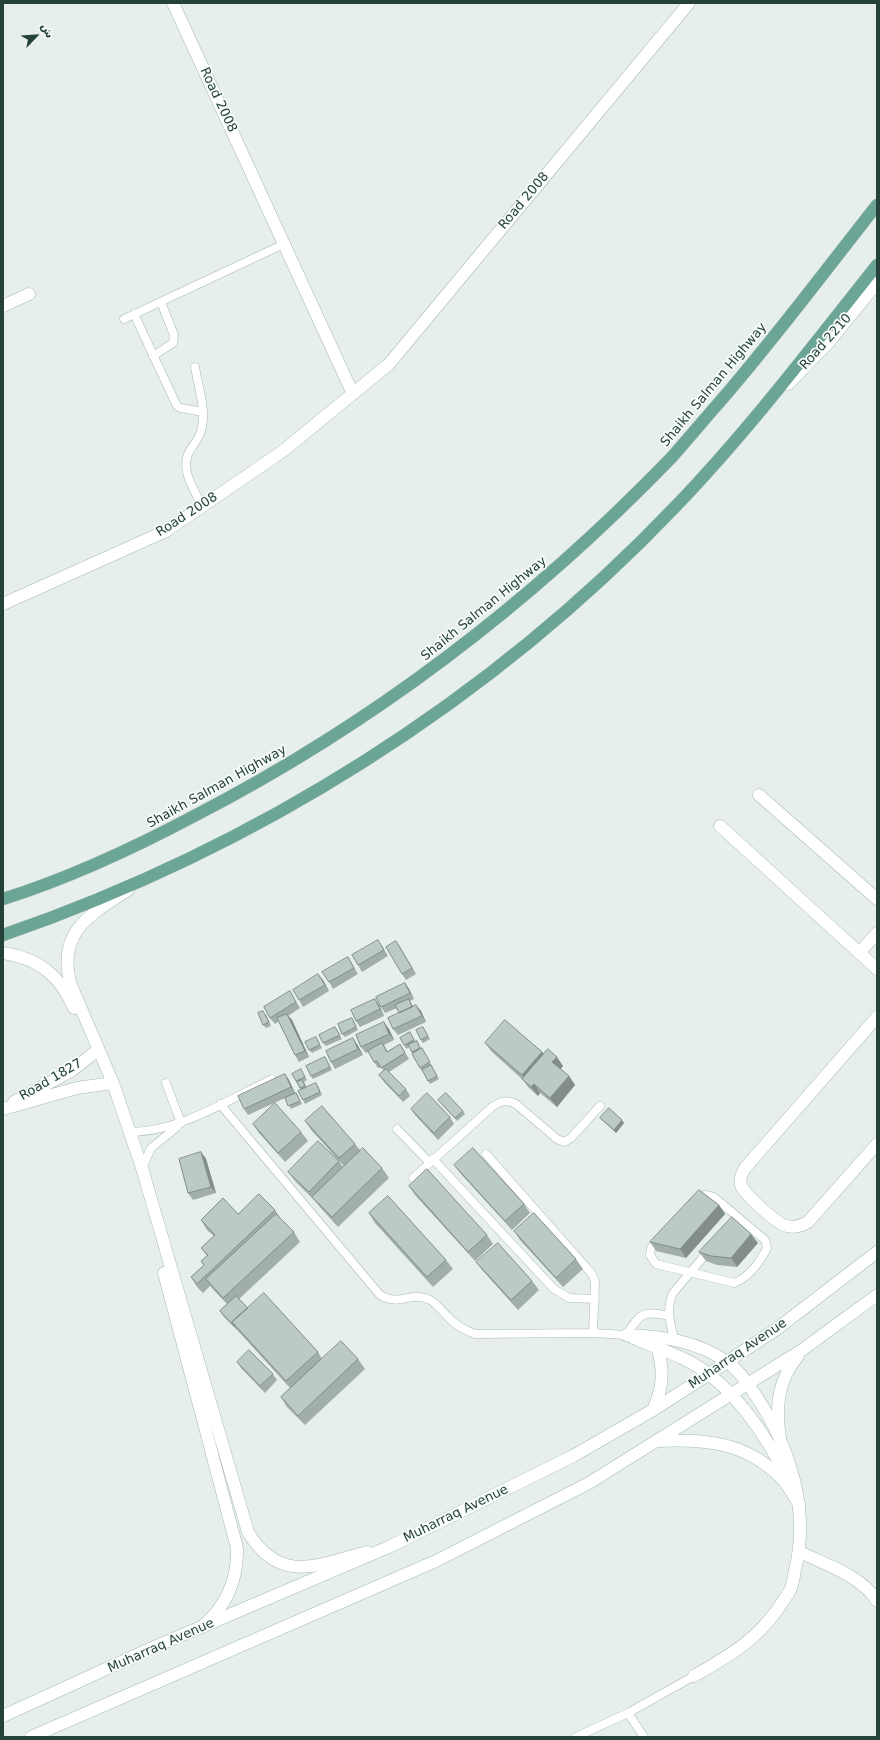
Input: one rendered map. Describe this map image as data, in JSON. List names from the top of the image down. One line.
{"streets":{"main road":["Shaikh Salman Highway"],"street":["Road 2008","Road 2210","Road 1827","Muharraq Avenue"]},"north":"top right"}
